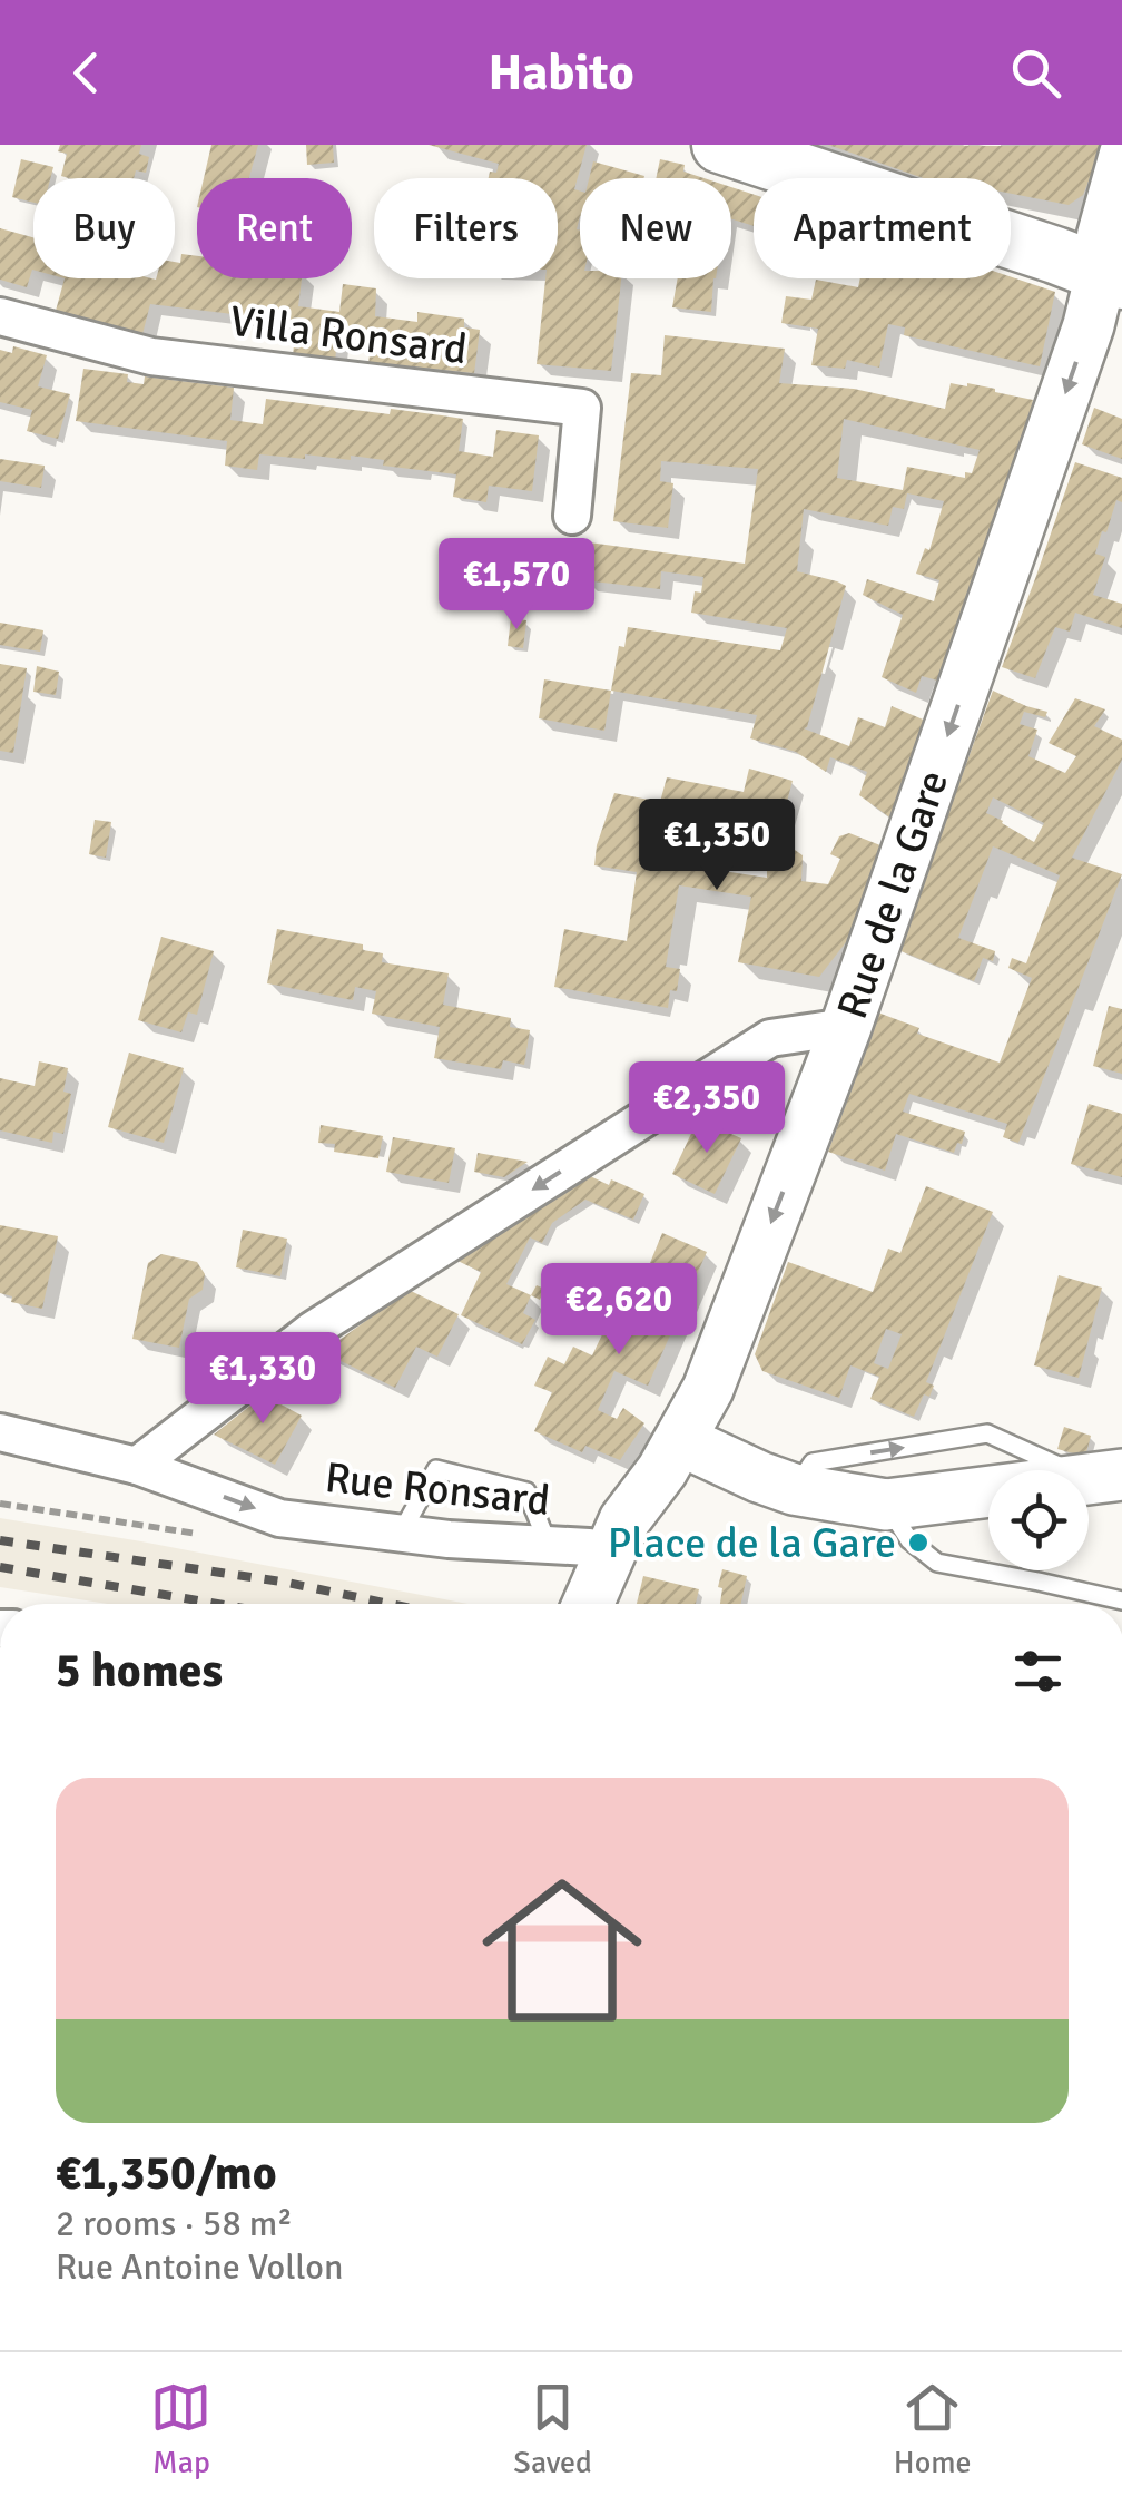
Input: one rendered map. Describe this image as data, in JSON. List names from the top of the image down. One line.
{"streets":{"main road":["Rue de la Gare"],"street":["Villa Ronsard","Rue Ronsard"]},"crossings":[["Rue de la Gare","Rue Ronsard"]],"one_way":["Rue de la Gare","Rue Ronsard"],"places":["Place de la Gare"],"page":{"header":"Habito","chip":["Buy","Rent","Filters","New","Apartment"],"price":["€1,570","€1,350","€2,350","€2,620","€1,330"],"heading":"5 homes","list":[{"name":"€1,350/mo","note":"2 rooms · 58 m² · Rue Antoine Vollon"}],"tabs":["Map","Saved","Home"]}}
